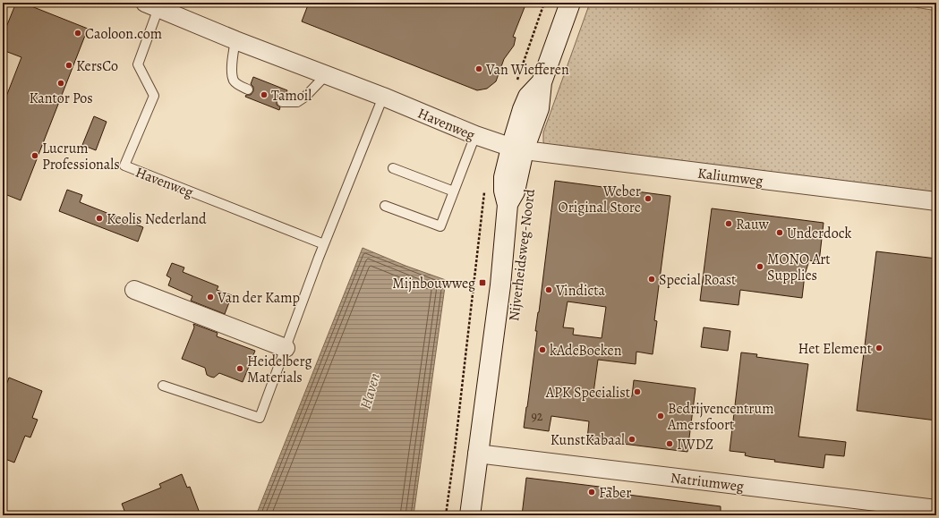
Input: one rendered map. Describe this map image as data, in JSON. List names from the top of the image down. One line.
{"streets":{"street":["Havenweg","Kaliumweg","Nijverheidsweg-Noord","Natriumweg"]},"crossings":[["Havenweg","Kaliumweg"],["Havenweg","Nijverheidsweg-Noord"],["Kaliumweg","Nijverheidsweg-Noord"],["Nijverheidsweg-Noord","Natriumweg"]],"water":["Haven"],"places":{"other":["Caoloon.com","KersCo","Van Wiefferen","Kantor Pos","Tamoil","Lucrum Professionals","Weber Original Store","Keolis Nederland","Rauw","Underdock","MONO Art Supplies","Special Roast","Vindicta","Van der Kamp","Het Element","kAdeBoeken","Heidelberg Materials","APK Specialist","Bedrijvencentrum Amersfoort","KunstKabaal","IWDZ","Faber"],"transit":["Mijnbouwweg"]},"house_numbers":["92"]}
